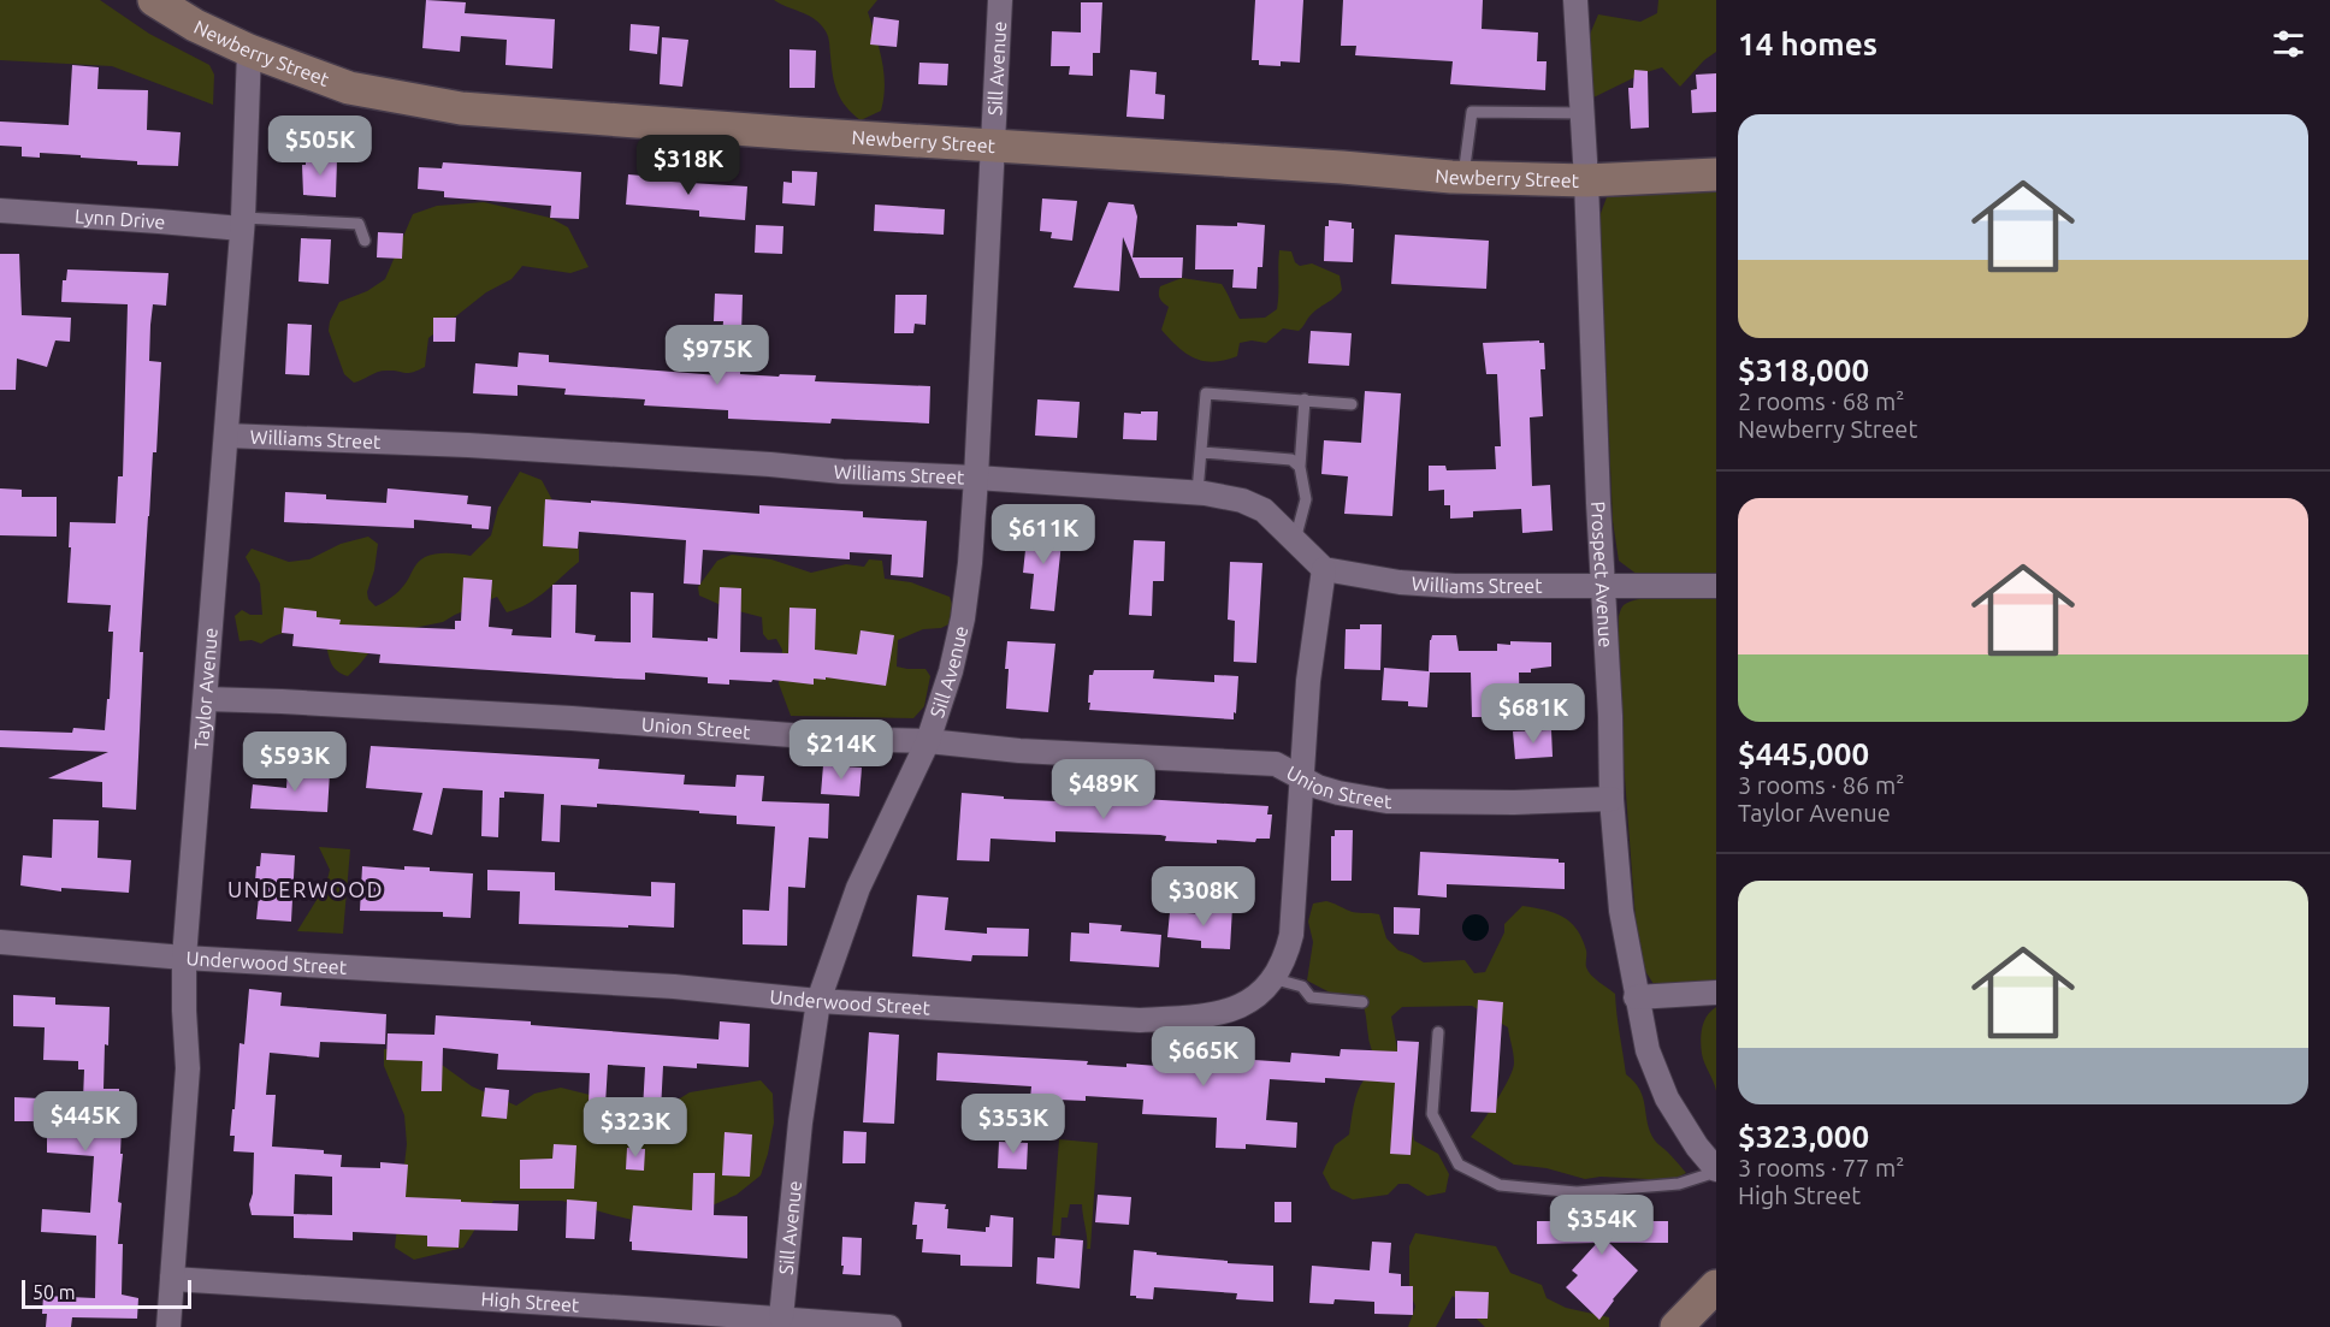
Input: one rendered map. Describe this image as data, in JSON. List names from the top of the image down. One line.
{"streets":{"street":["Newberry Street","Sill Avenue","Lynn Drive","Williams Street","Prospect Avenue","Taylor Avenue","Union Street","Underwood Street","High Street"]},"crossings":[["Newberry Street","Sill Avenue"],["Newberry Street","Prospect Avenue"],["Newberry Street","Taylor Avenue"],["Sill Avenue","Williams Street"],["Sill Avenue","Union Street"],["Sill Avenue","Underwood Street"],["Sill Avenue","High Street"],["Lynn Drive","Taylor Avenue"],["Williams Street","Prospect Avenue"],["Williams Street","Taylor Avenue"],["Williams Street","Underwood Street"],["Prospect Avenue","Union Street"],["Taylor Avenue","Union Street"],["Taylor Avenue","Underwood Street"],["Taylor Avenue","High Street"],["Union Street","Underwood Street"]],"districts":["UNDERWOOD"],"scale_bar":"50 m","page":{"heading":"14 homes","list":[{"name":"$318,000","note":"2 rooms · 68 m² · Newberry Street"},{"name":"$445,000","note":"3 rooms · 86 m² · Taylor Avenue"},{"name":"$323,000","note":"3 rooms · 77 m² · High Street"}],"price":["$505K","$318K","$975K","$611K","$681K","$214K","$593K","$489K","$308K","$665K","$445K","$353K","$323K","$354K"],"scale":"50 m"}}
